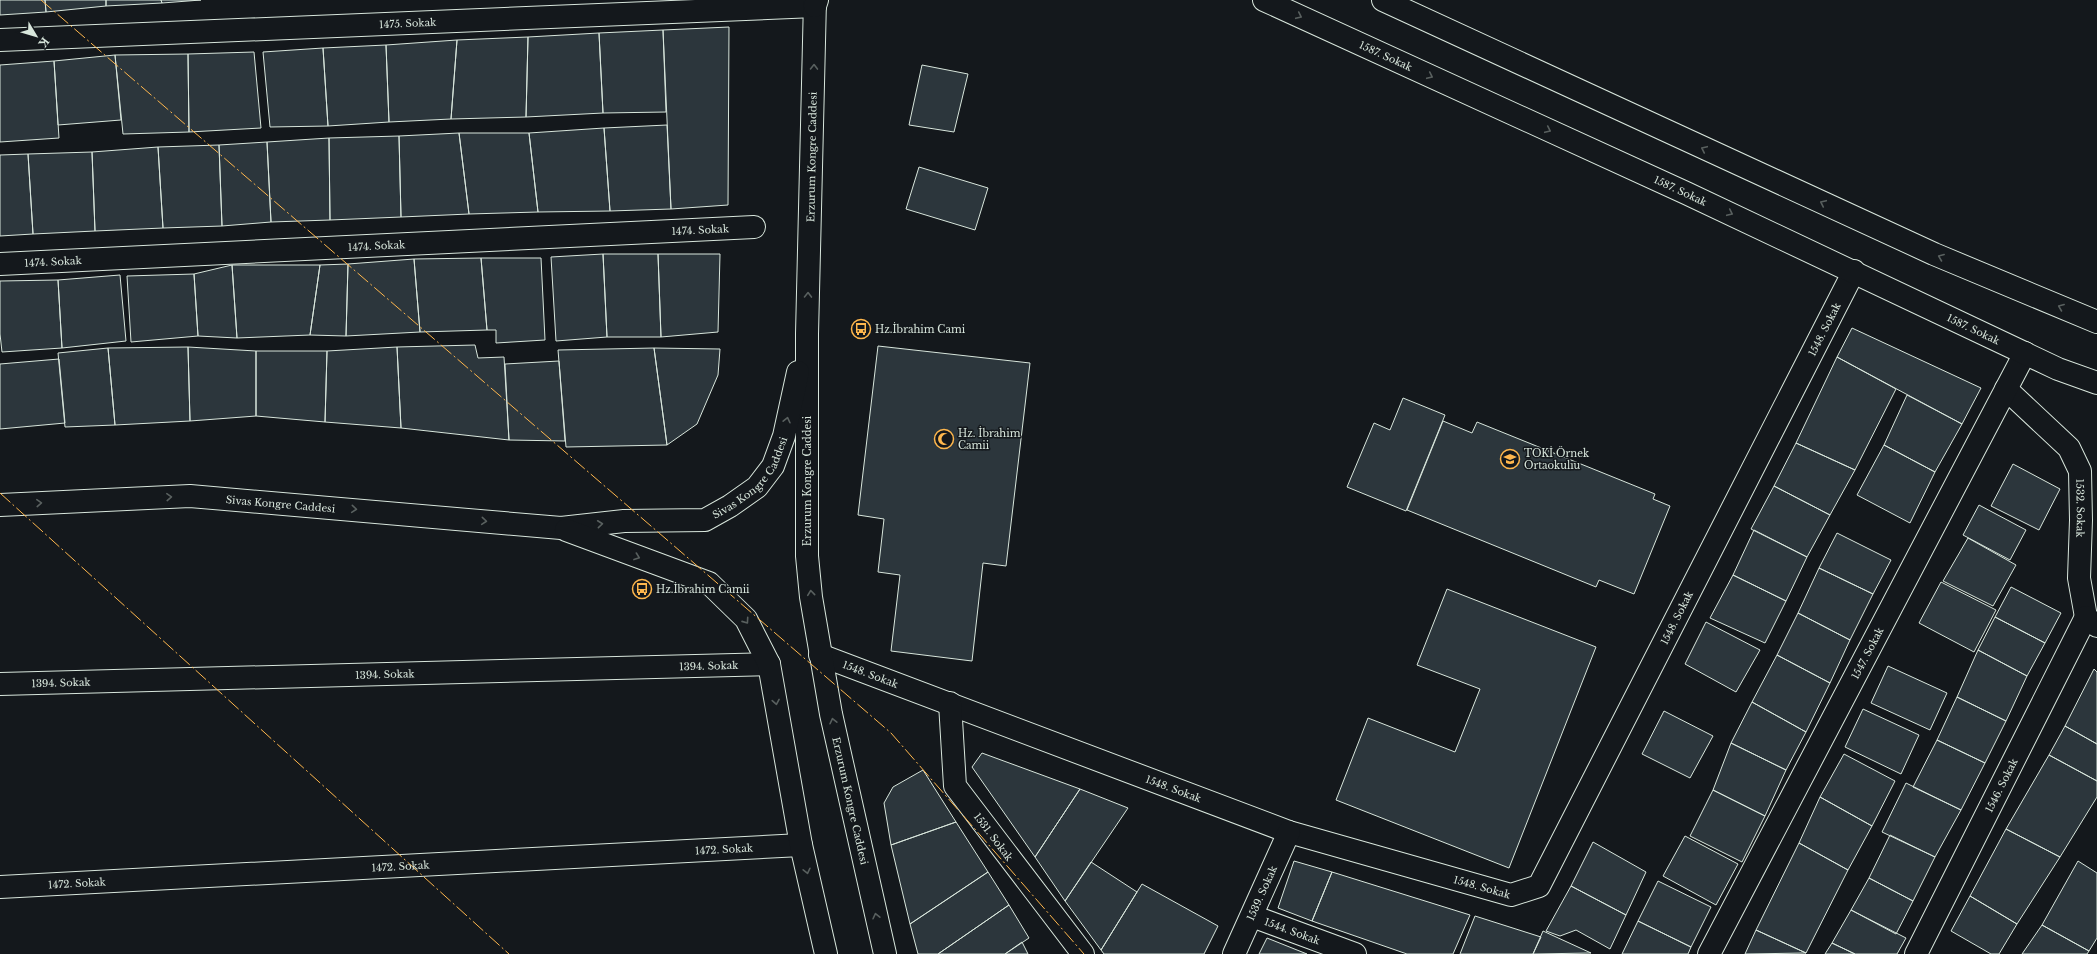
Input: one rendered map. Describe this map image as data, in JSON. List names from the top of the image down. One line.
{"streets":{"street":["1475. Sokak","1587. Sokak","Erzurum Kongre Caddesi","1474. Sokak","1548. Sokak","Sivas Kongre Caddesi","1532. Sokak","1547. Sokak","1394. Sokak","1546. Sokak","1531. Sokak","1472. Sokak","1539. Sokak","1544. Sokak"]},"crossings":[["1475. Sokak","Erzurum Kongre Caddesi"],["1587. Sokak","1548. Sokak"],["1587. Sokak","1547. Sokak"],["Erzurum Kongre Caddesi","1548. Sokak"],["Erzurum Kongre Caddesi","Sivas Kongre Caddesi"],["1548. Sokak","1531. Sokak"],["1548. Sokak","1539. Sokak"],["Sivas Kongre Caddesi","1394. Sokak"],["1532. Sokak","1547. Sokak"],["1532. Sokak","1546. Sokak"],["1539. Sokak","1544. Sokak"]],"one_way":["Sivas Kongre Caddesi"],"places":{"bus stop":["Hz.İbrahim Cami","Hz.İbrahim Camii"],"mosque":["Hz. İbrahim Camii"],"school or university":["TOKİ Örnek Ortaokulıu"]},"north":"bottom right"}
